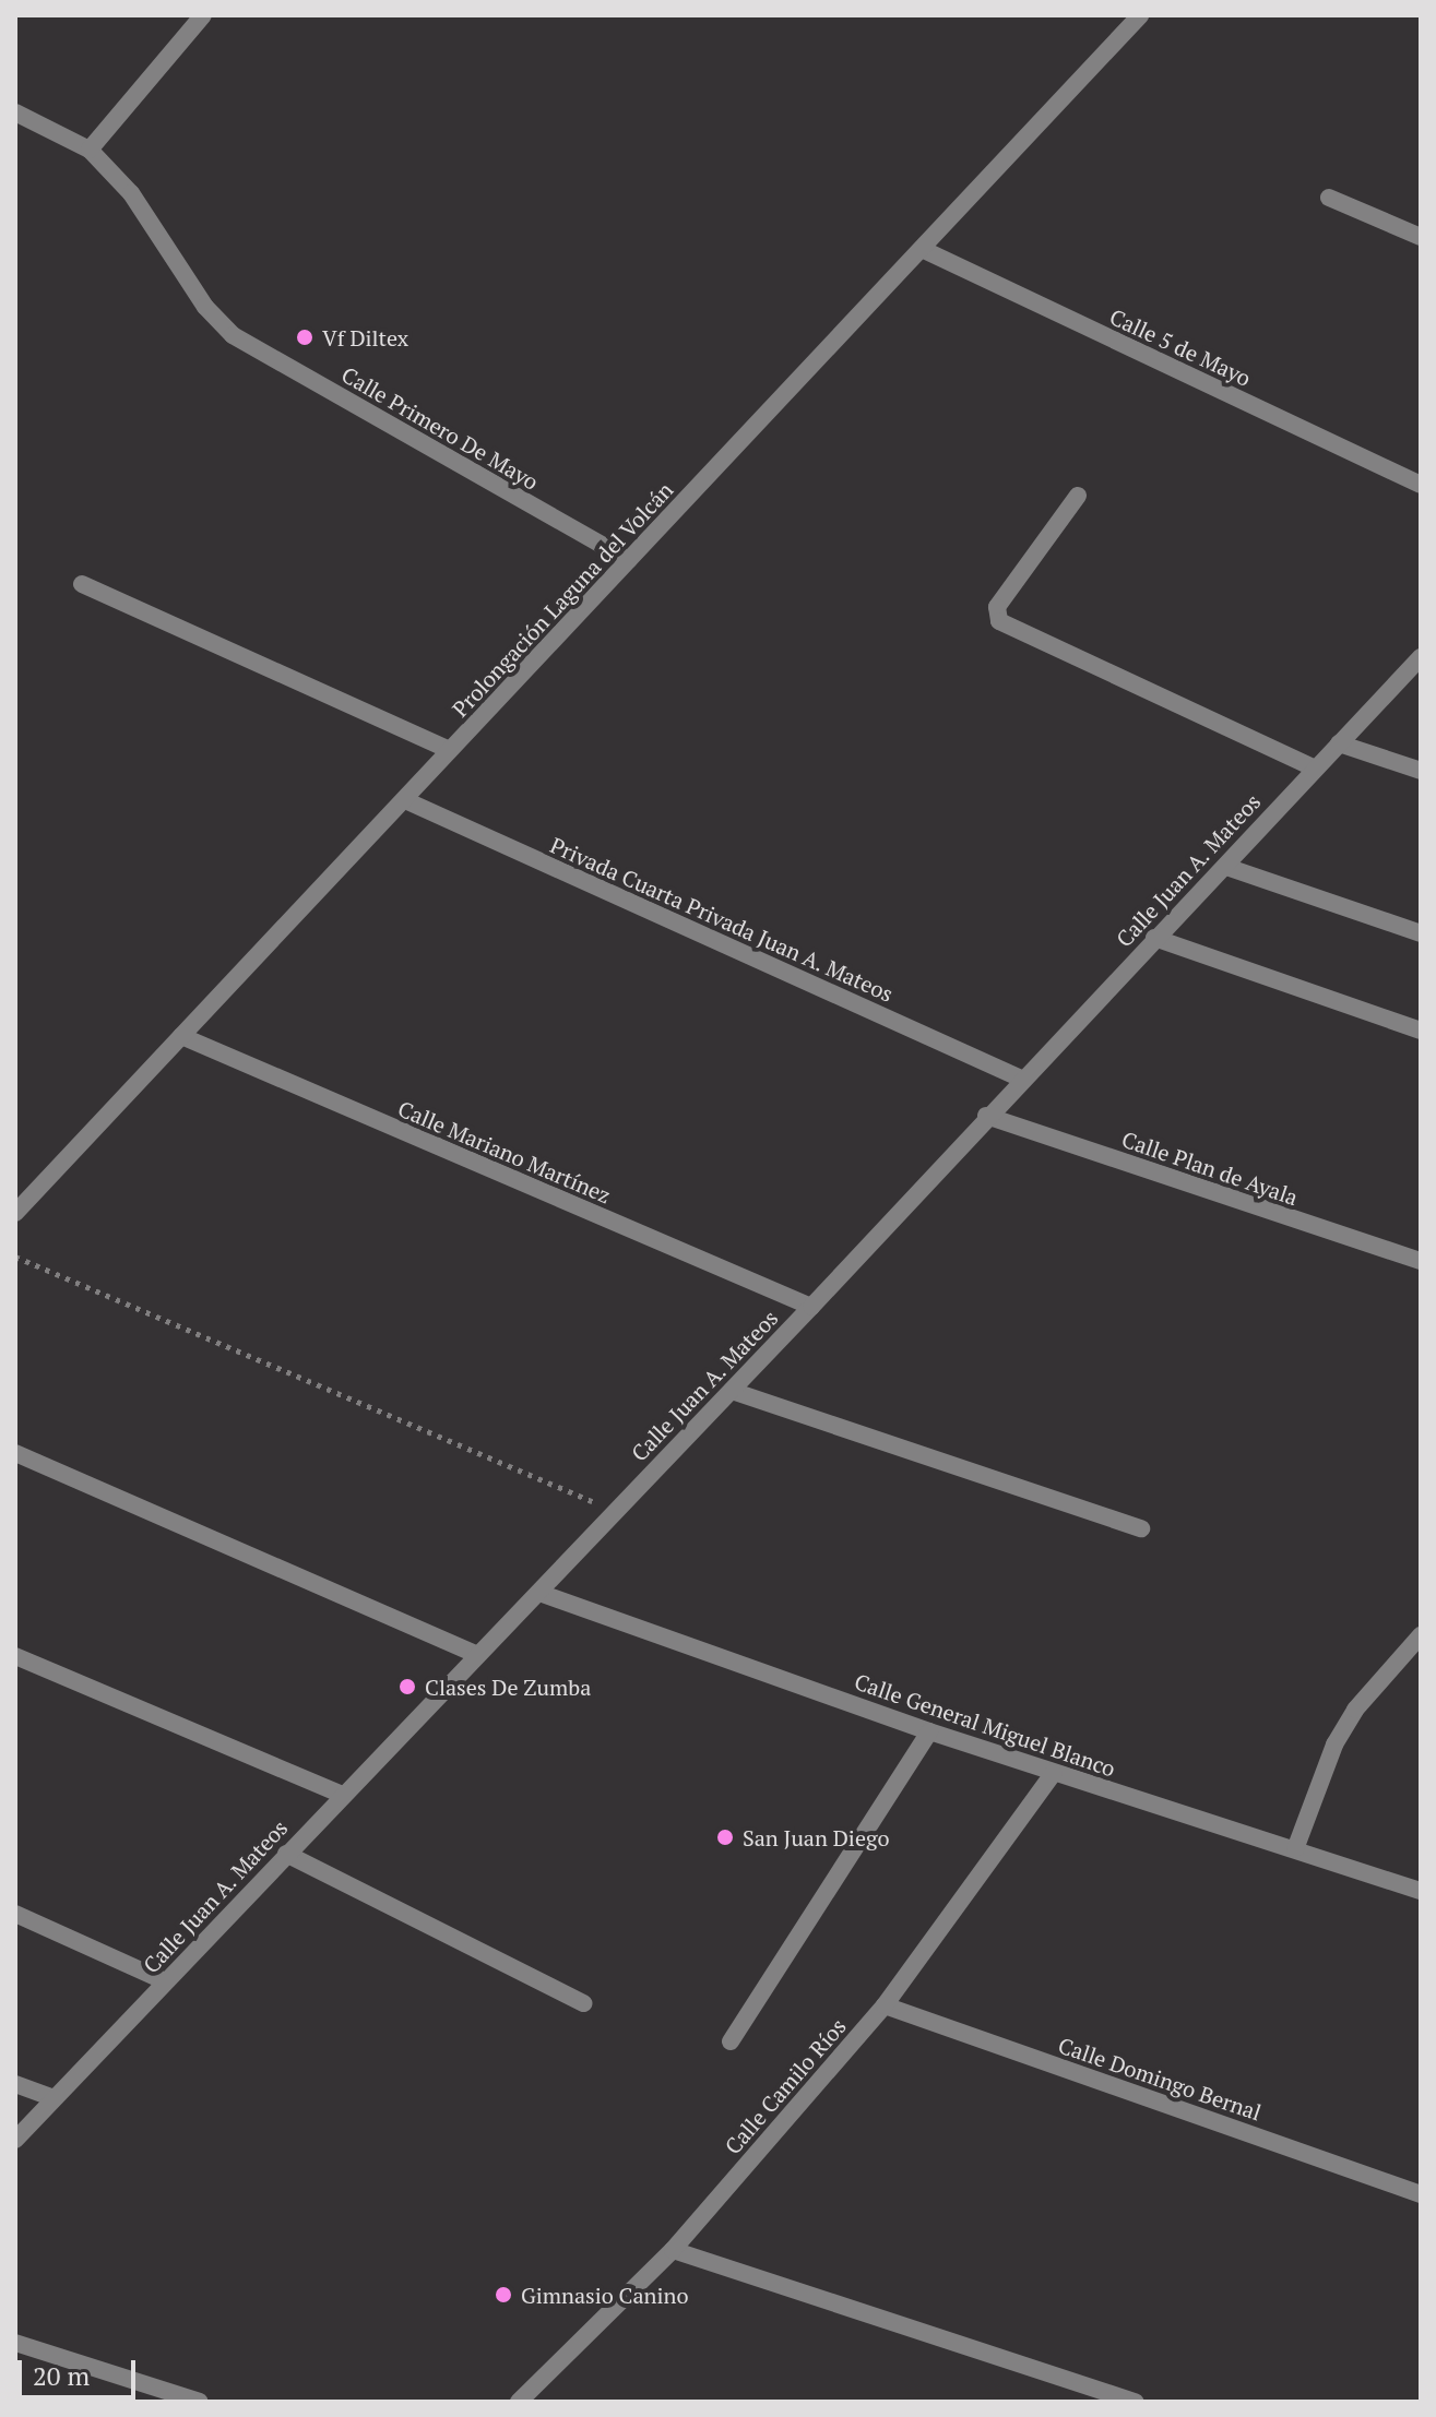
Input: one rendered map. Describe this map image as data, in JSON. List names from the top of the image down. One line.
{"streets":{"street":["Calle 5 de Mayo","Calle Primero De Mayo","Prolongación Laguna del Volcán","Calle Juan A. Mateos","Privada Cuarta Privada Juan A. Mateos","Calle Mariano Martínez","Calle Plan de Ayala","Calle General Miguel Blanco","Calle Domingo Bernal","Calle Camilo Ríos"]},"crossings":[["Calle 5 de Mayo","Prolongación Laguna del Volcán"],["Calle Primero De Mayo","Prolongación Laguna del Volcán"],["Prolongación Laguna del Volcán","Privada Cuarta Privada Juan A. Mateos"],["Prolongación Laguna del Volcán","Calle Mariano Martínez"],["Calle Juan A. Mateos","Privada Cuarta Privada Juan A. Mateos"],["Calle Juan A. Mateos","Calle Mariano Martínez"],["Calle Juan A. Mateos","Calle Plan de Ayala"],["Calle Juan A. Mateos","Calle General Miguel Blanco"],["Calle General Miguel Blanco","Calle Camilo Ríos"],["Calle Domingo Bernal","Calle Camilo Ríos"]],"places":["Vf Diltex","Clases De Zumba","San Juan Diego","Gimnasio Canino"],"scale_bar":"20 m"}
